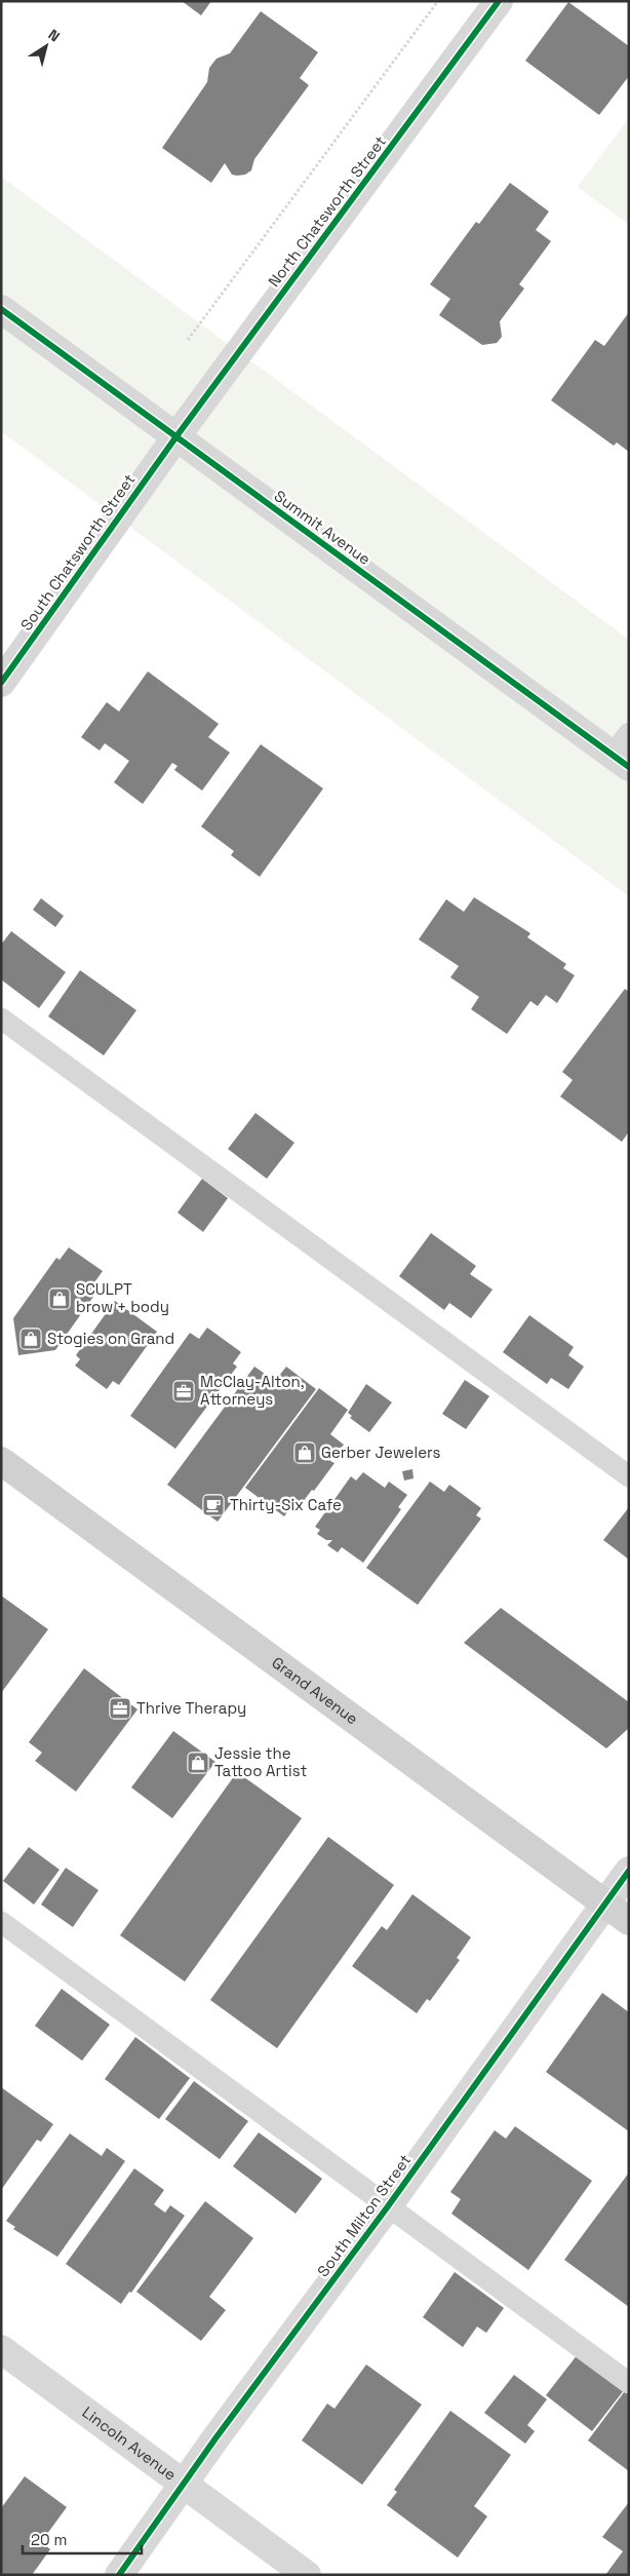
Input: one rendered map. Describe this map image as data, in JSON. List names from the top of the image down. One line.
{"streets":{"main road":["Grand Avenue"],"street":["North Chatsworth Street","Summit Avenue","South Chatsworth Street","South Milton Street","Lincoln Avenue"]},"crossings":[["North Chatsworth Street","Summit Avenue"],["North Chatsworth Street","South Chatsworth Street"],["Summit Avenue","South Chatsworth Street"],["Grand Avenue","South Milton Street"],["South Milton Street","Lincoln Avenue"]],"places":{"shop":["SCULPT brow + body","Stogies on Grand","Gerber Jewelers","Jessie the Tattoo Artist"],"office":["McClay-Alton, Attorneys","Thrive Therapy"],"cafe":["Thirty-Six Cafe"]},"scale_bar":"20 m","north":"top right"}
